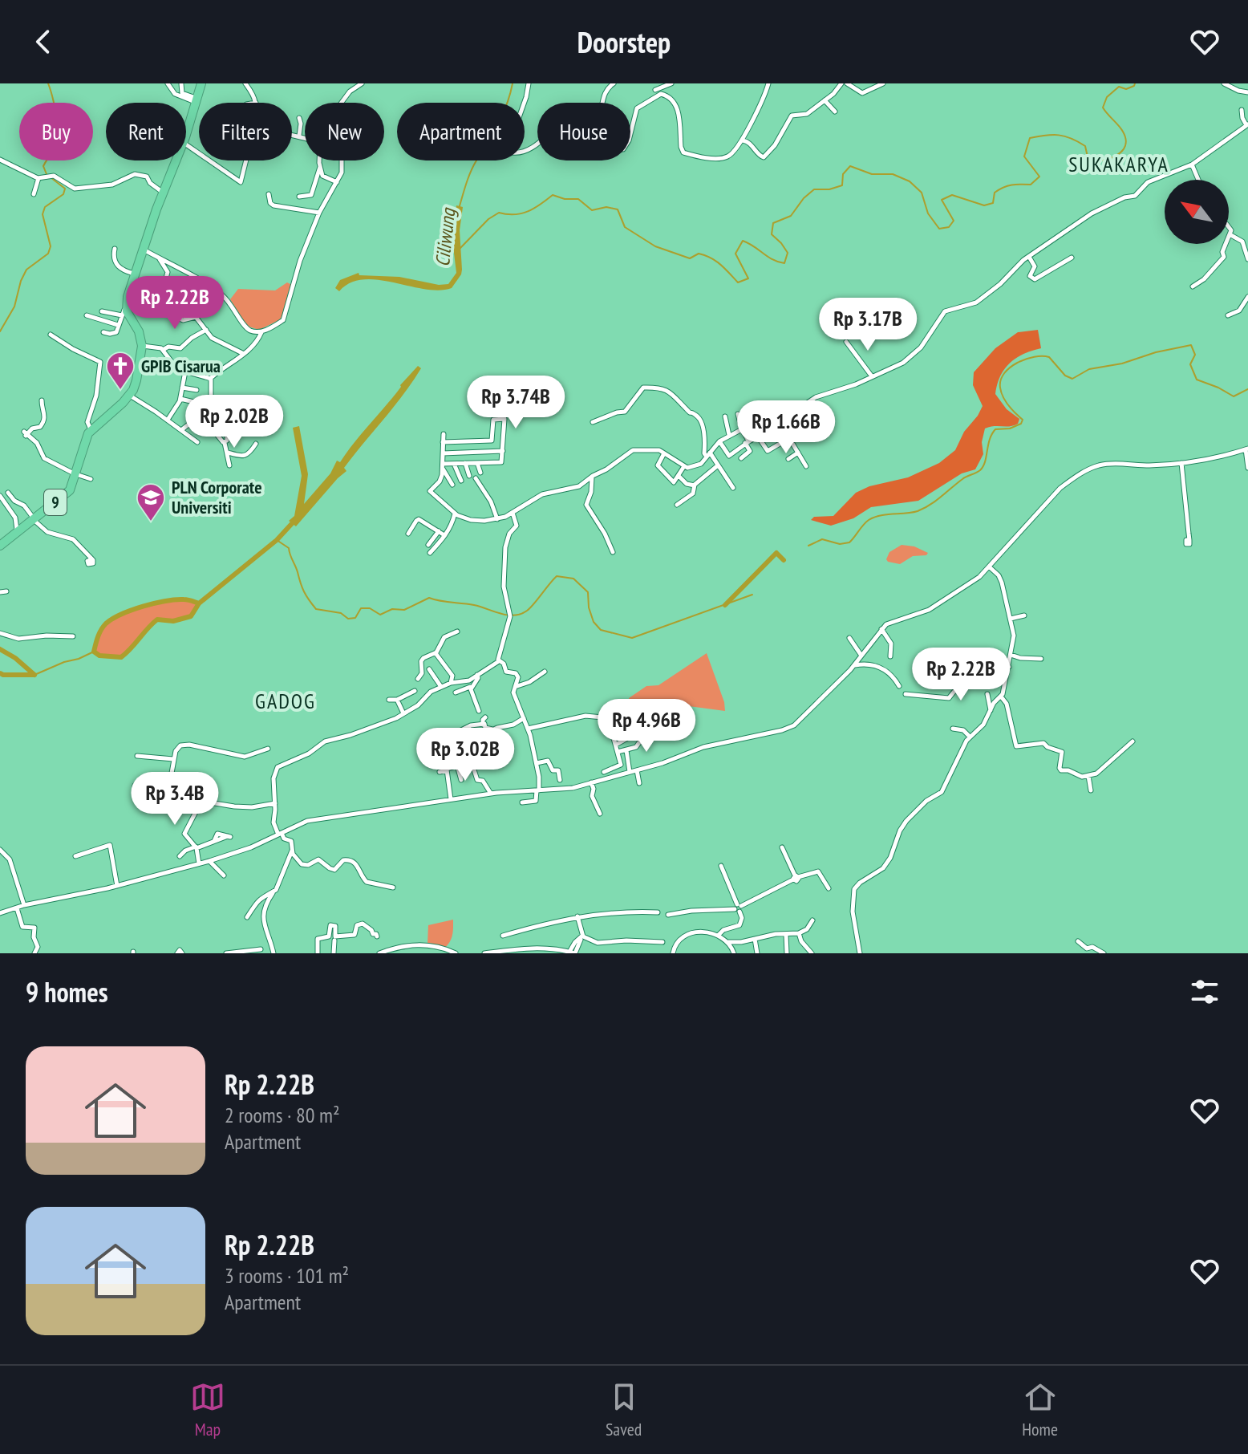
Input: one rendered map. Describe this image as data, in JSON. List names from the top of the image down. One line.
{"streets":{"highway":["9"]},"districts":["SUKAKARYA","GADOG"],"water":["Ciliwung"],"places":{"church":["GPIB Cisarua"],"school or university":["PLN Corporate Universiti"]},"north":"top left","page":{"header":"Doorstep","chip":["Buy","Rent","Filters","New","Apartment","House"],"price":["Rp 2.22B","Rp 3.17B","Rp 3.74B","Rp 2.02B","Rp 1.66B","Rp 2.22B","Rp 4.96B","Rp 3.02B","Rp 3.4B"],"heading":"9 homes","list":[{"name":"Rp 2.22B","note":"2 rooms · 80 m² · Apartment"},{"name":"Rp 2.22B","note":"3 rooms · 101 m² · Apartment"}],"tabs":["Map","Saved","Home"]}}
